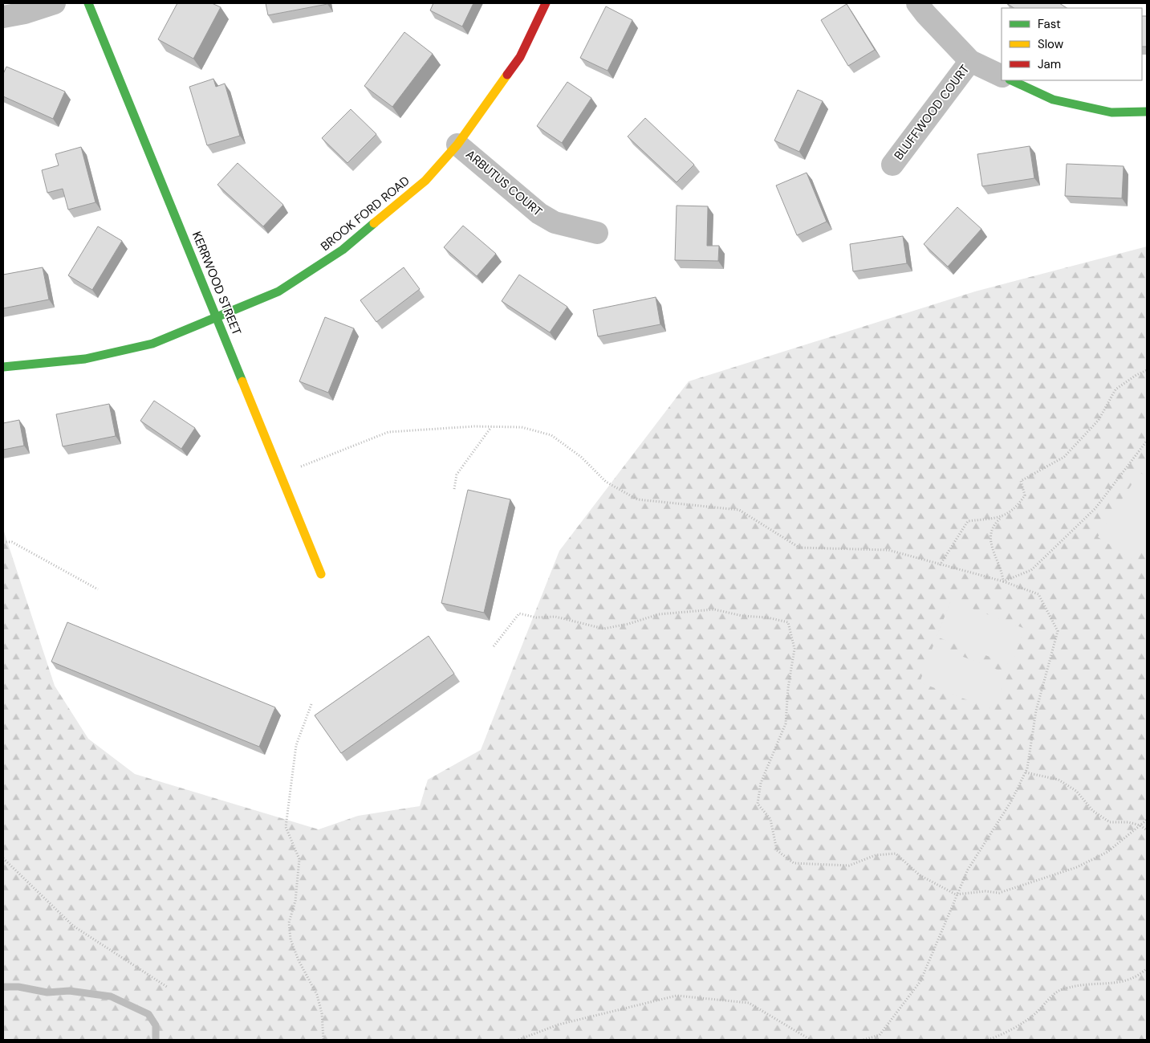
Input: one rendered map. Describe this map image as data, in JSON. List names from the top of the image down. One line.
{"streets":{"street":["BLUFFWOOD COURT","ARBUTUS COURT","BROOK FORD ROAD","KERRWOOD STREET"]},"crossings":[["ARBUTUS COURT","BROOK FORD ROAD"],["BROOK FORD ROAD","KERRWOOD STREET"]],"legend":["Fast","Slow","Jam"]}
